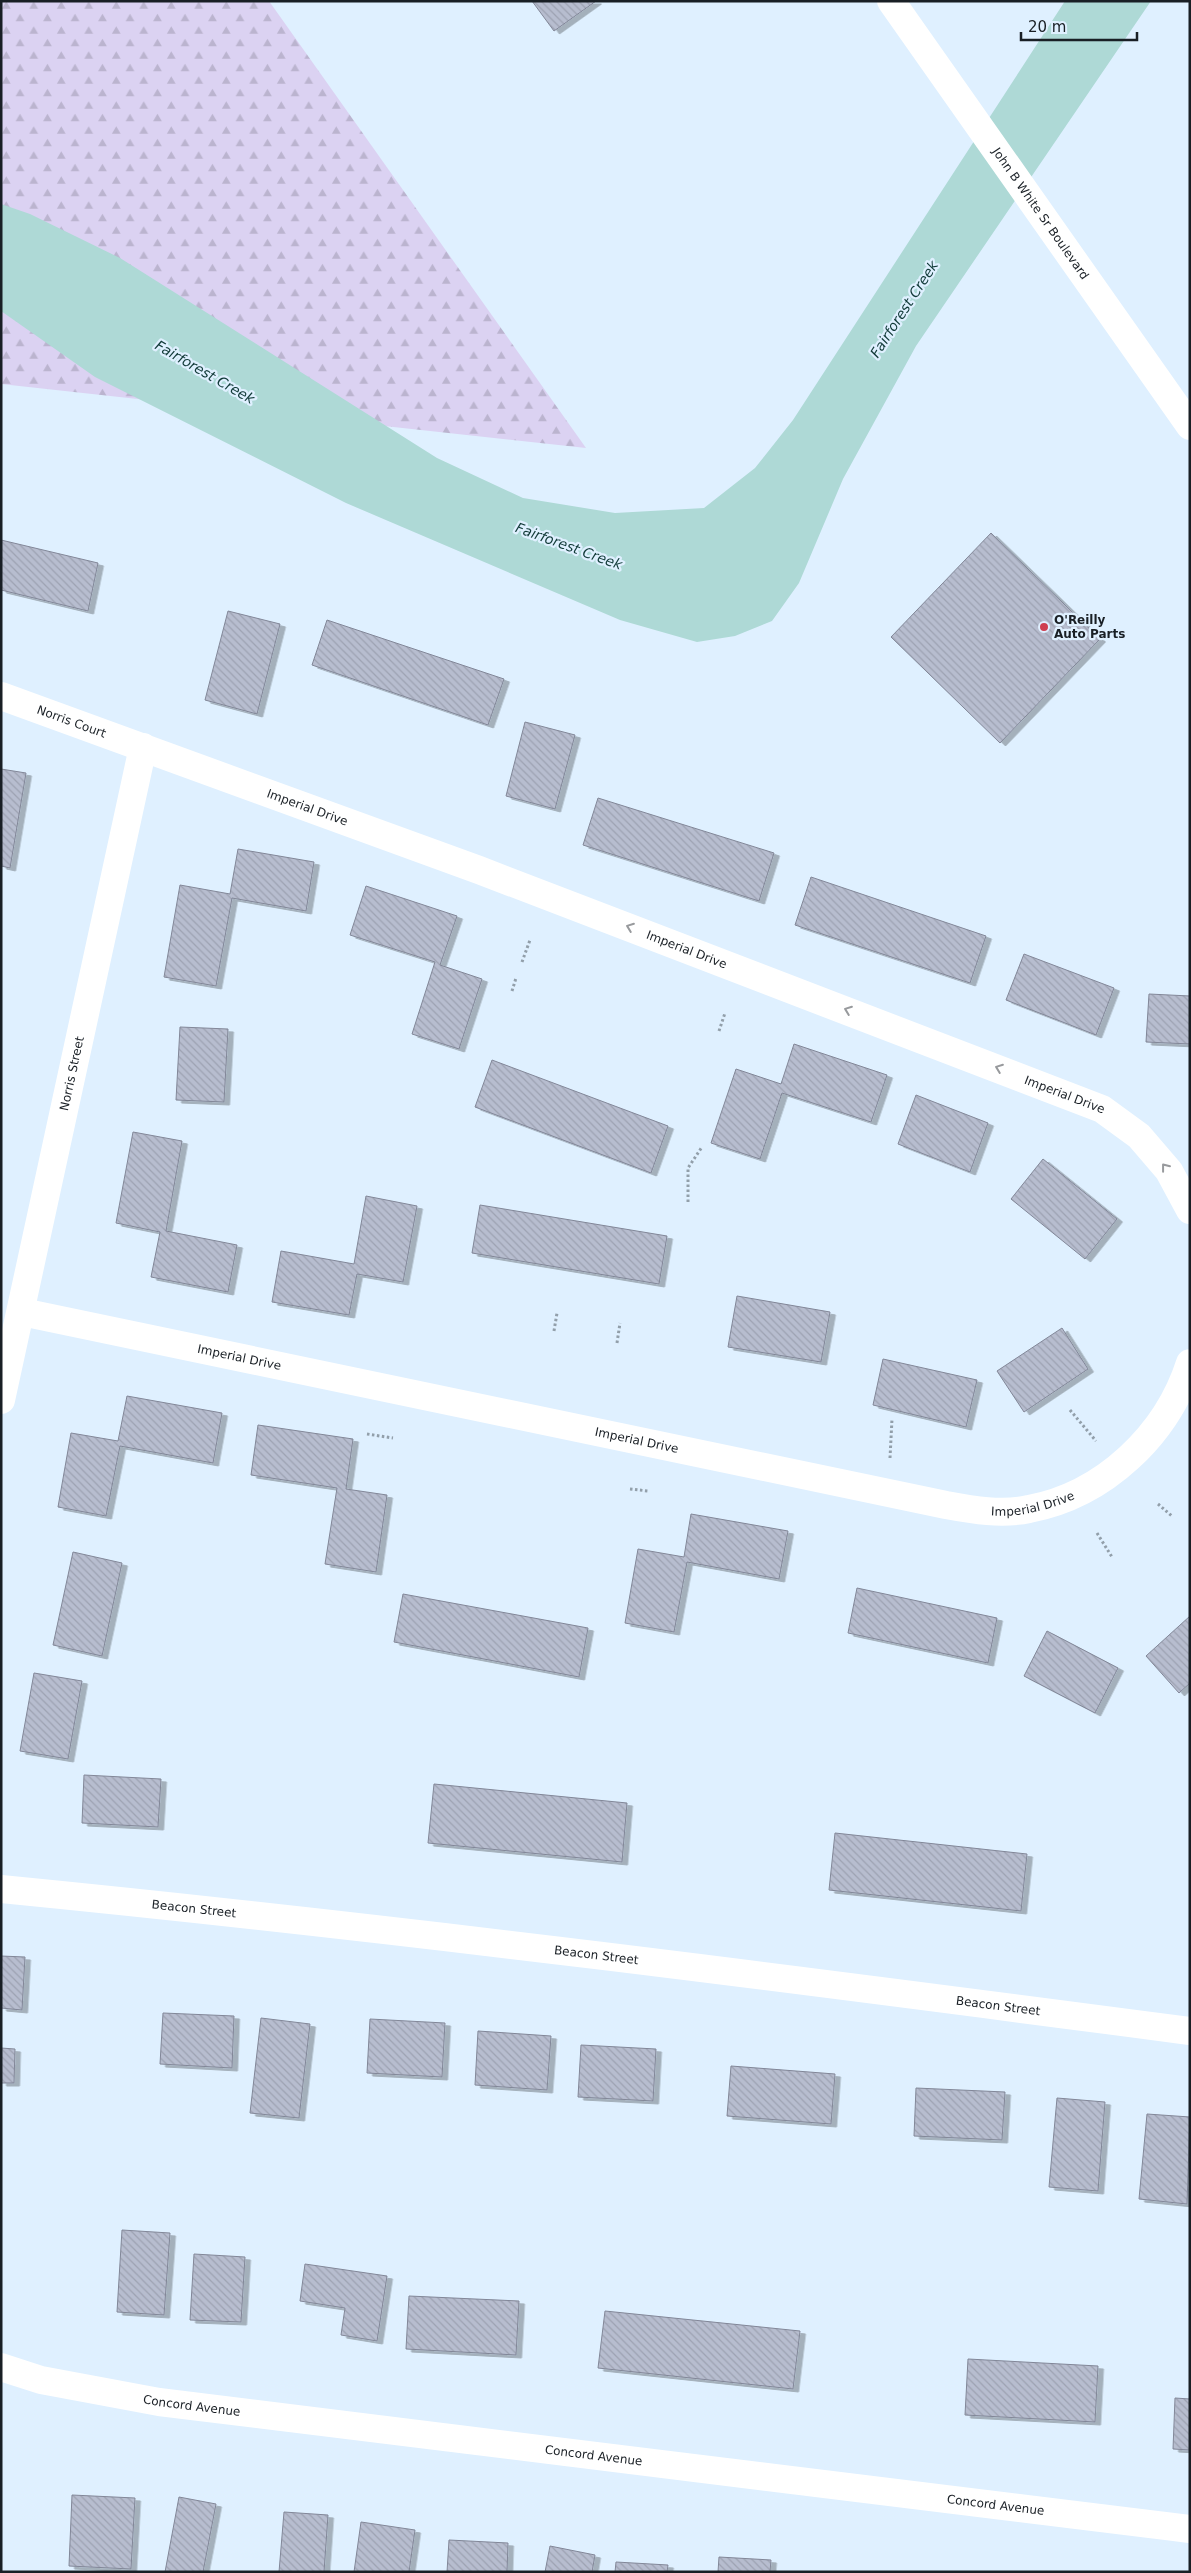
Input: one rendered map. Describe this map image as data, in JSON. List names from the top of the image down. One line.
{"streets":{"street":["John B White Sr Boulevard","Norris Court","Imperial Drive","Norris Street","Beacon Street","Concord Avenue"]},"crossings":[["Norris Court","Imperial Drive"],["Norris Court","Norris Street"],["Imperial Drive","Norris Street"]],"one_way":["Imperial Drive"],"water":["Fairforest Creek"],"places":["O'Reilly Auto Parts"],"scale_bar":"20 m"}
